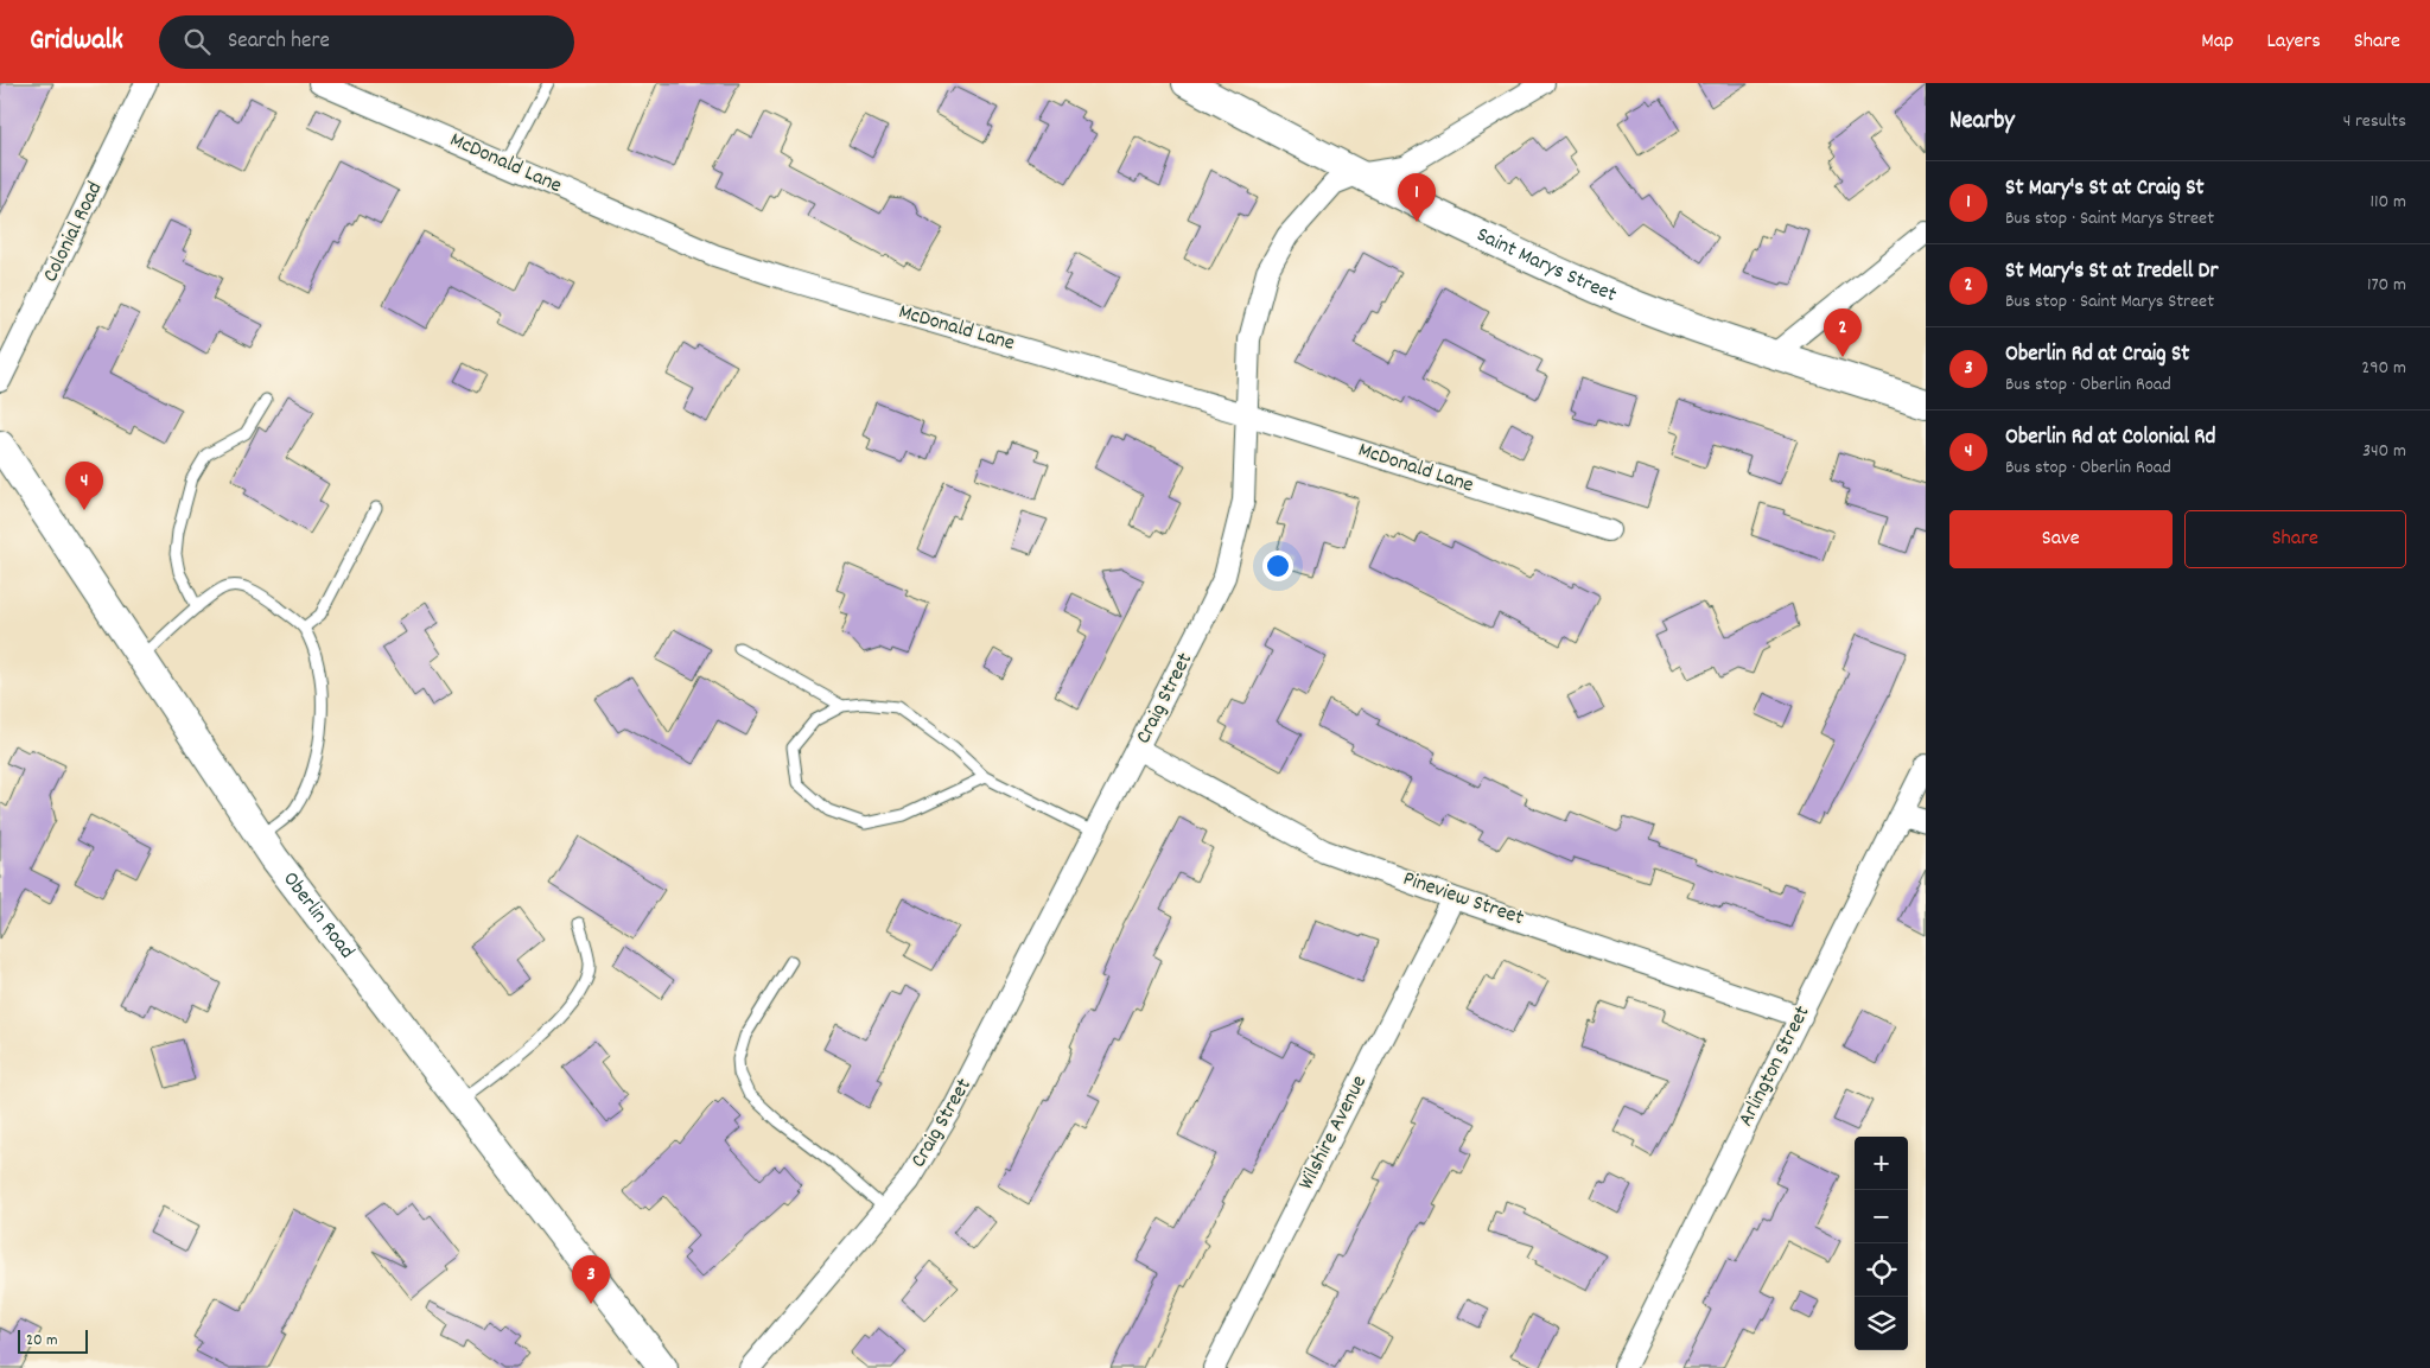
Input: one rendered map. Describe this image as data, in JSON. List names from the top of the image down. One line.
{"streets":{"main road":["Saint Marys Street","Oberlin Road"],"street":["McDonald Lane","Colonial Road","Craig Street","Pineview Street","Arlington Street","Wilshire Avenue"]},"crossings":[["McDonald Lane","Craig Street"],["Saint Marys Street","Craig Street"],["Craig Street","Pineview Street"],["Pineview Street","Arlington Street"],["Pineview Street","Wilshire Avenue"]],"scale_bar":"20 m","page":{"header":"Gridwalk","search":"Search here","nav":["Map","Layers","Share"],"heading":["Nearby","4 results"],"list":[{"mark":"1","name":"St Mary's St at Craig St","note":"Bus stop · Saint Marys Street","value":"110 m"},{"mark":"2","name":"St Mary's St at Iredell Dr","note":"Bus stop · Saint Marys Street","value":"170 m"},{"mark":"3","name":"Oberlin Rd at Craig St","note":"Bus stop · Oberlin Road","value":"290 m"},{"mark":"4","name":"Oberlin Rd at Colonial Rd","note":"Bus stop · Oberlin Road","value":"340 m"}],"pins":["1","2","4","3"],"buttons":["Save","Share"],"map_buttons":["+","−"],"scale":"20 m"}}
